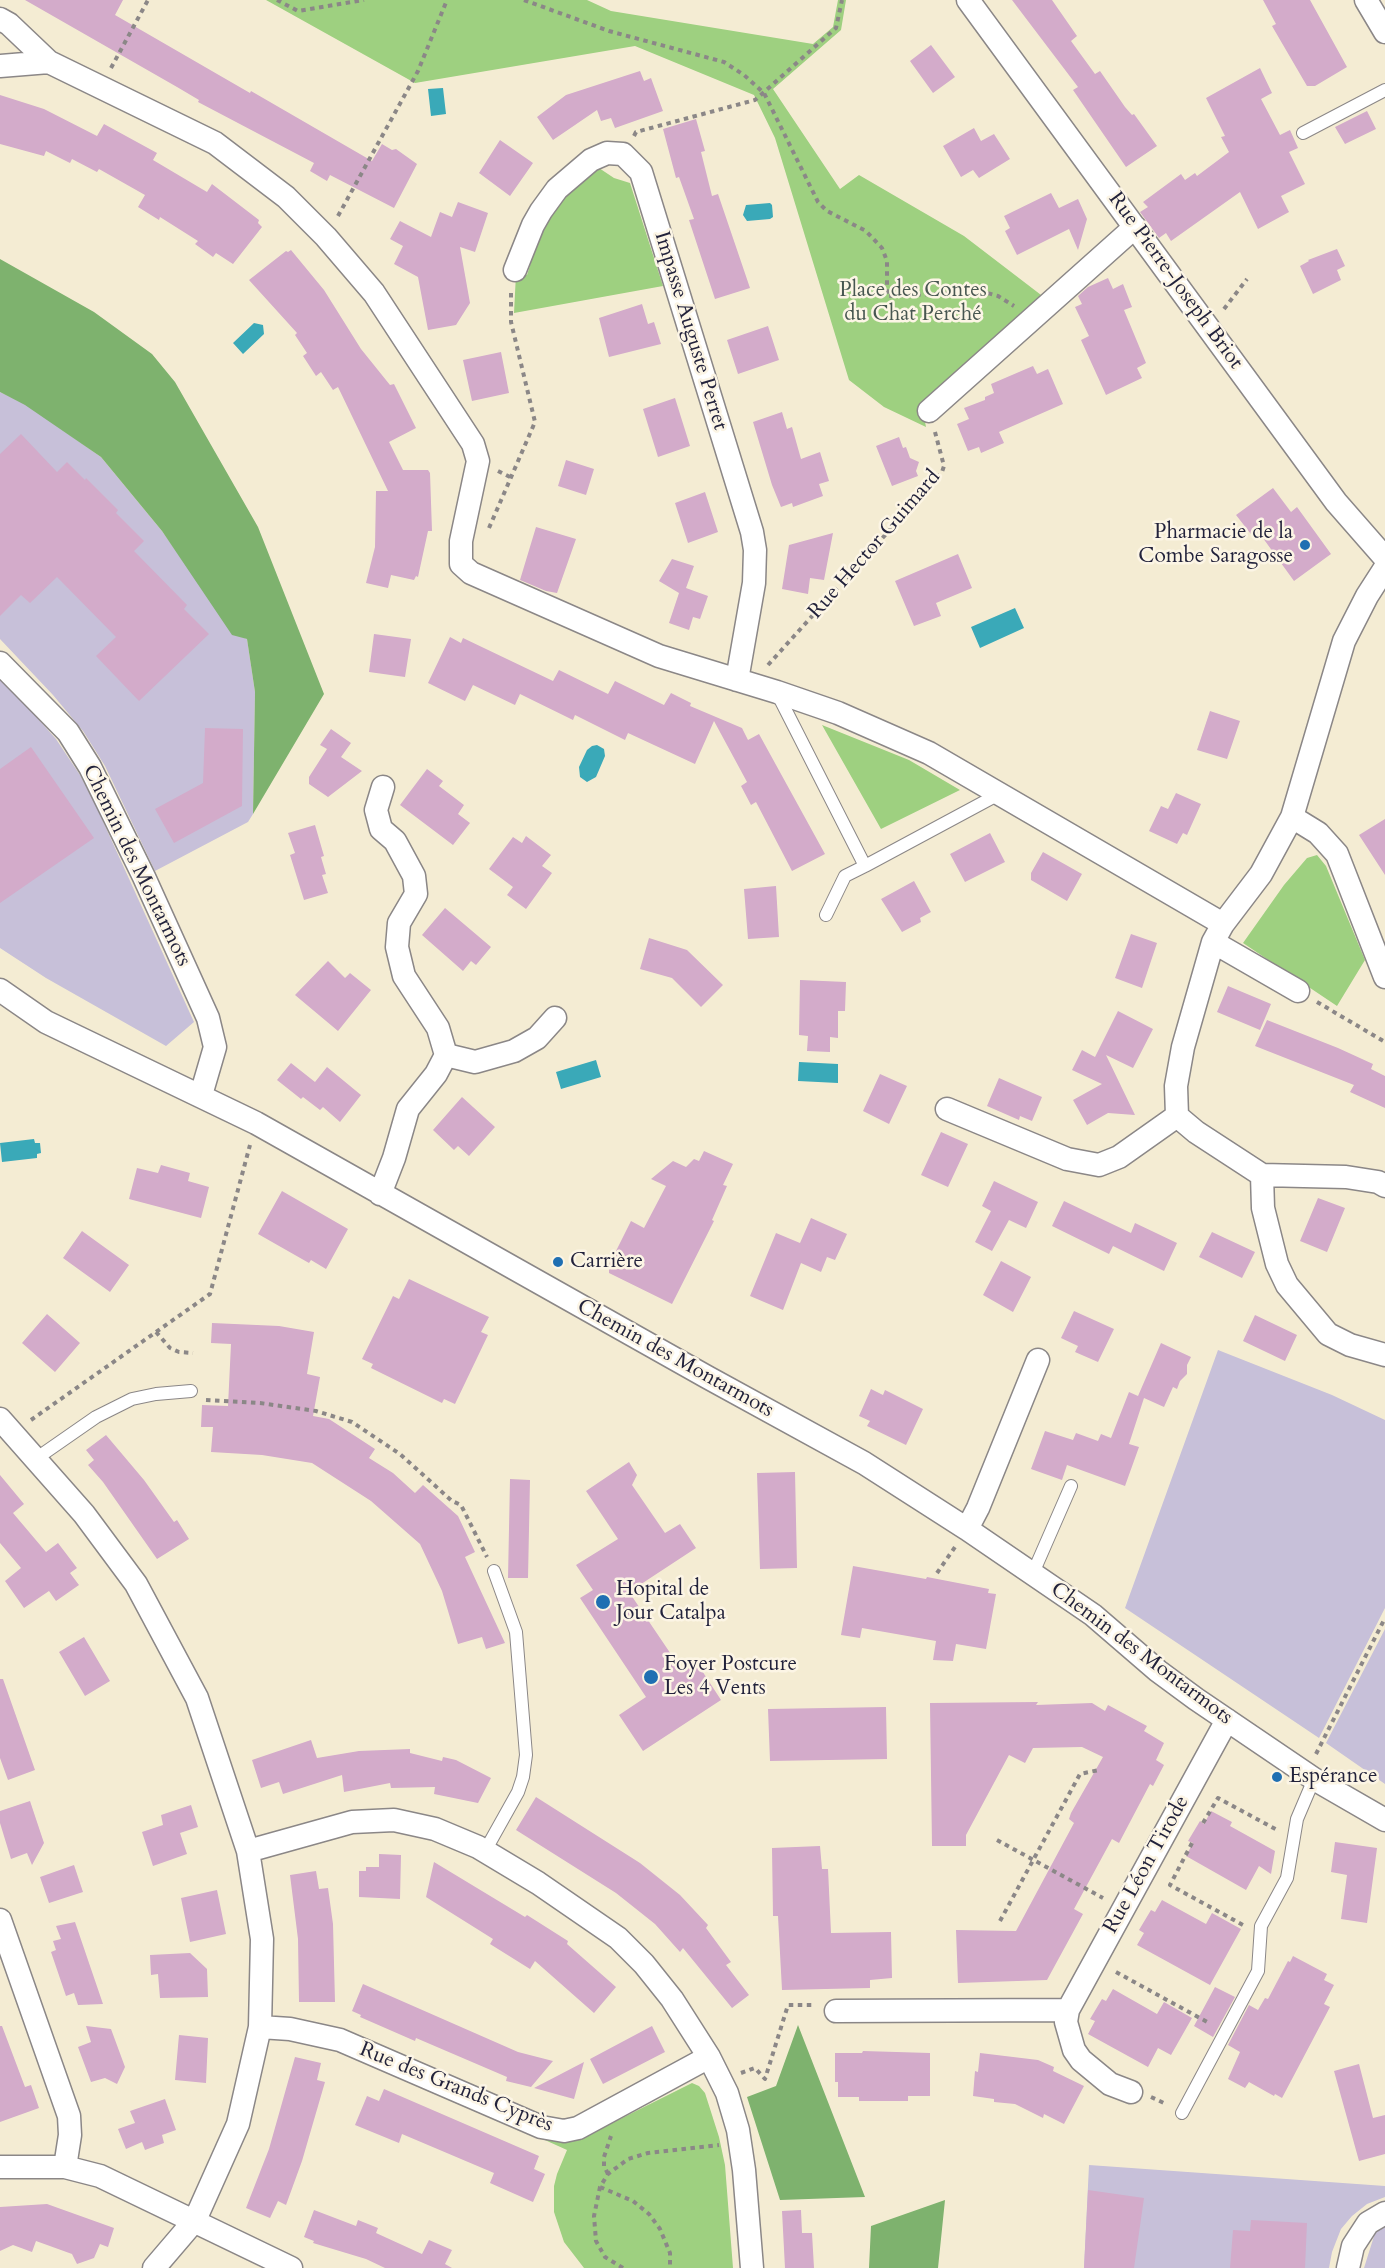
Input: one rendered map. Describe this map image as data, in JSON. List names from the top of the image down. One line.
{"streets":{"street":["Rue Pierre-Joseph Briot","Impasse Auguste Perret","Chemin des Montarmots","Rue Léon Tirode","Rue des Grands Cyprès"],"path":["Rue Hector Guimard"]},"crossings":[["Impasse Auguste Perret","Rue Hector Guimard"],["Chemin des Montarmots","Rue Léon Tirode"]],"parks":["Place des Contes du Chat Perché"],"places":["Pharmacie de la Combe Saragosse","Carrière","Hopital de Jour Catalpa","Foyer Postcure Les 4 Vents","Espérance"]}
